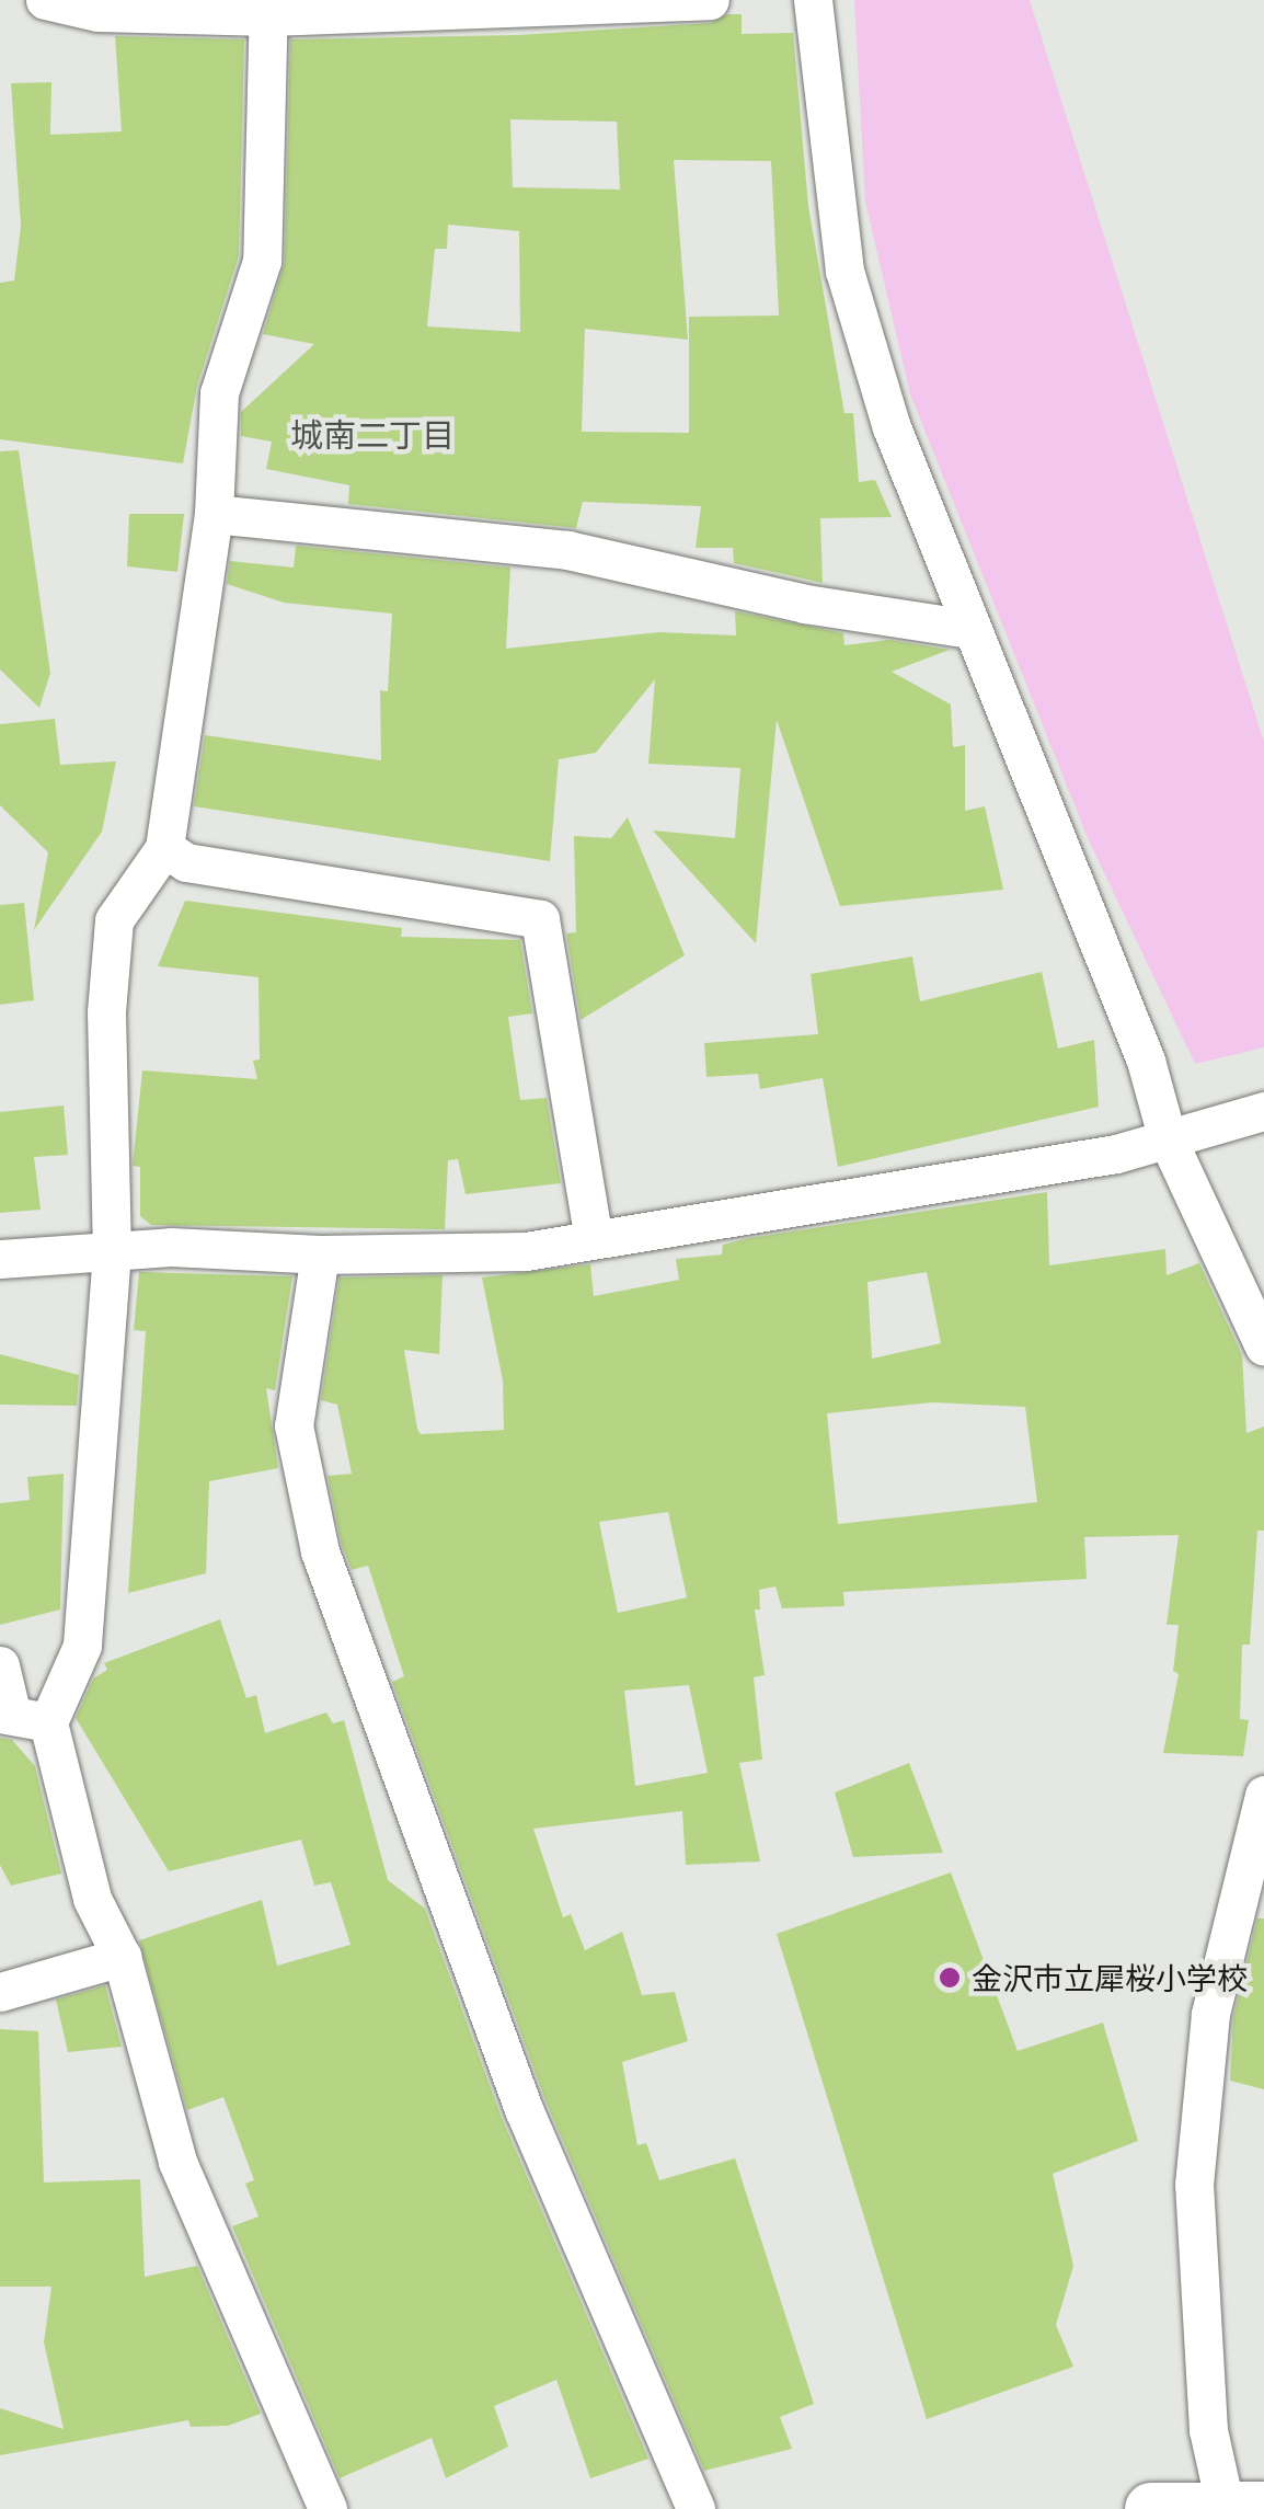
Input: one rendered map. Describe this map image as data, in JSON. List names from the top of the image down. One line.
{"districts":["城南二丁目"],"places":["金沢市立犀桜小学校"]}
